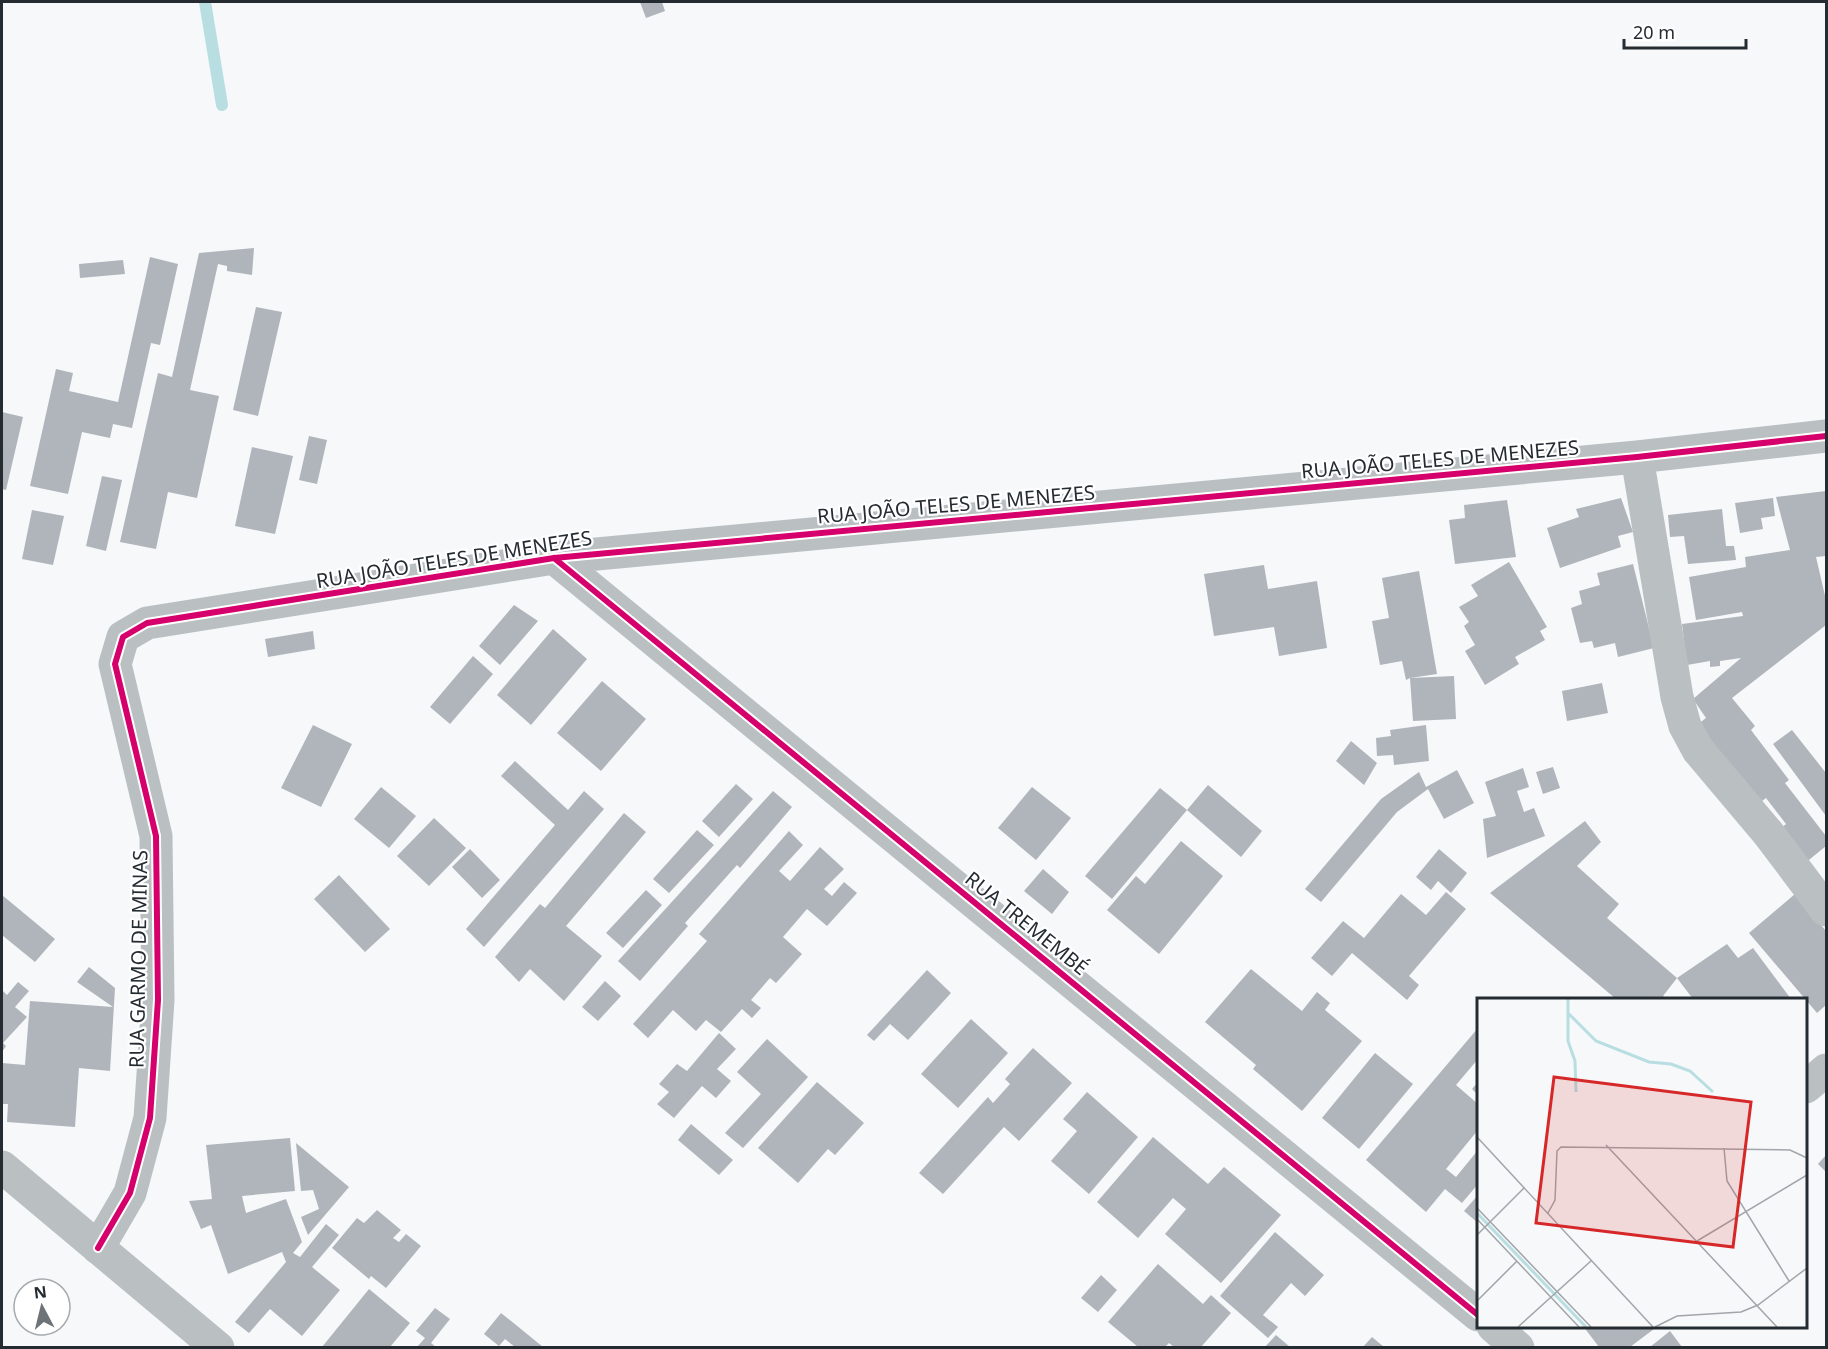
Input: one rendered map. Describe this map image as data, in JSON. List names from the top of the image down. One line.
{"streets":{"street":["RUA JOÃO TELES DE MENEZES","RUA TREMEMBÉ","RUA GARMO DE MINAS"]},"crossings":[["RUA JOÃO TELES DE MENEZES","RUA TREMEMBÉ"],["RUA JOÃO TELES DE MENEZES","RUA GARMO DE MINAS"]],"scale_bar":"20 m","north":"top"}
